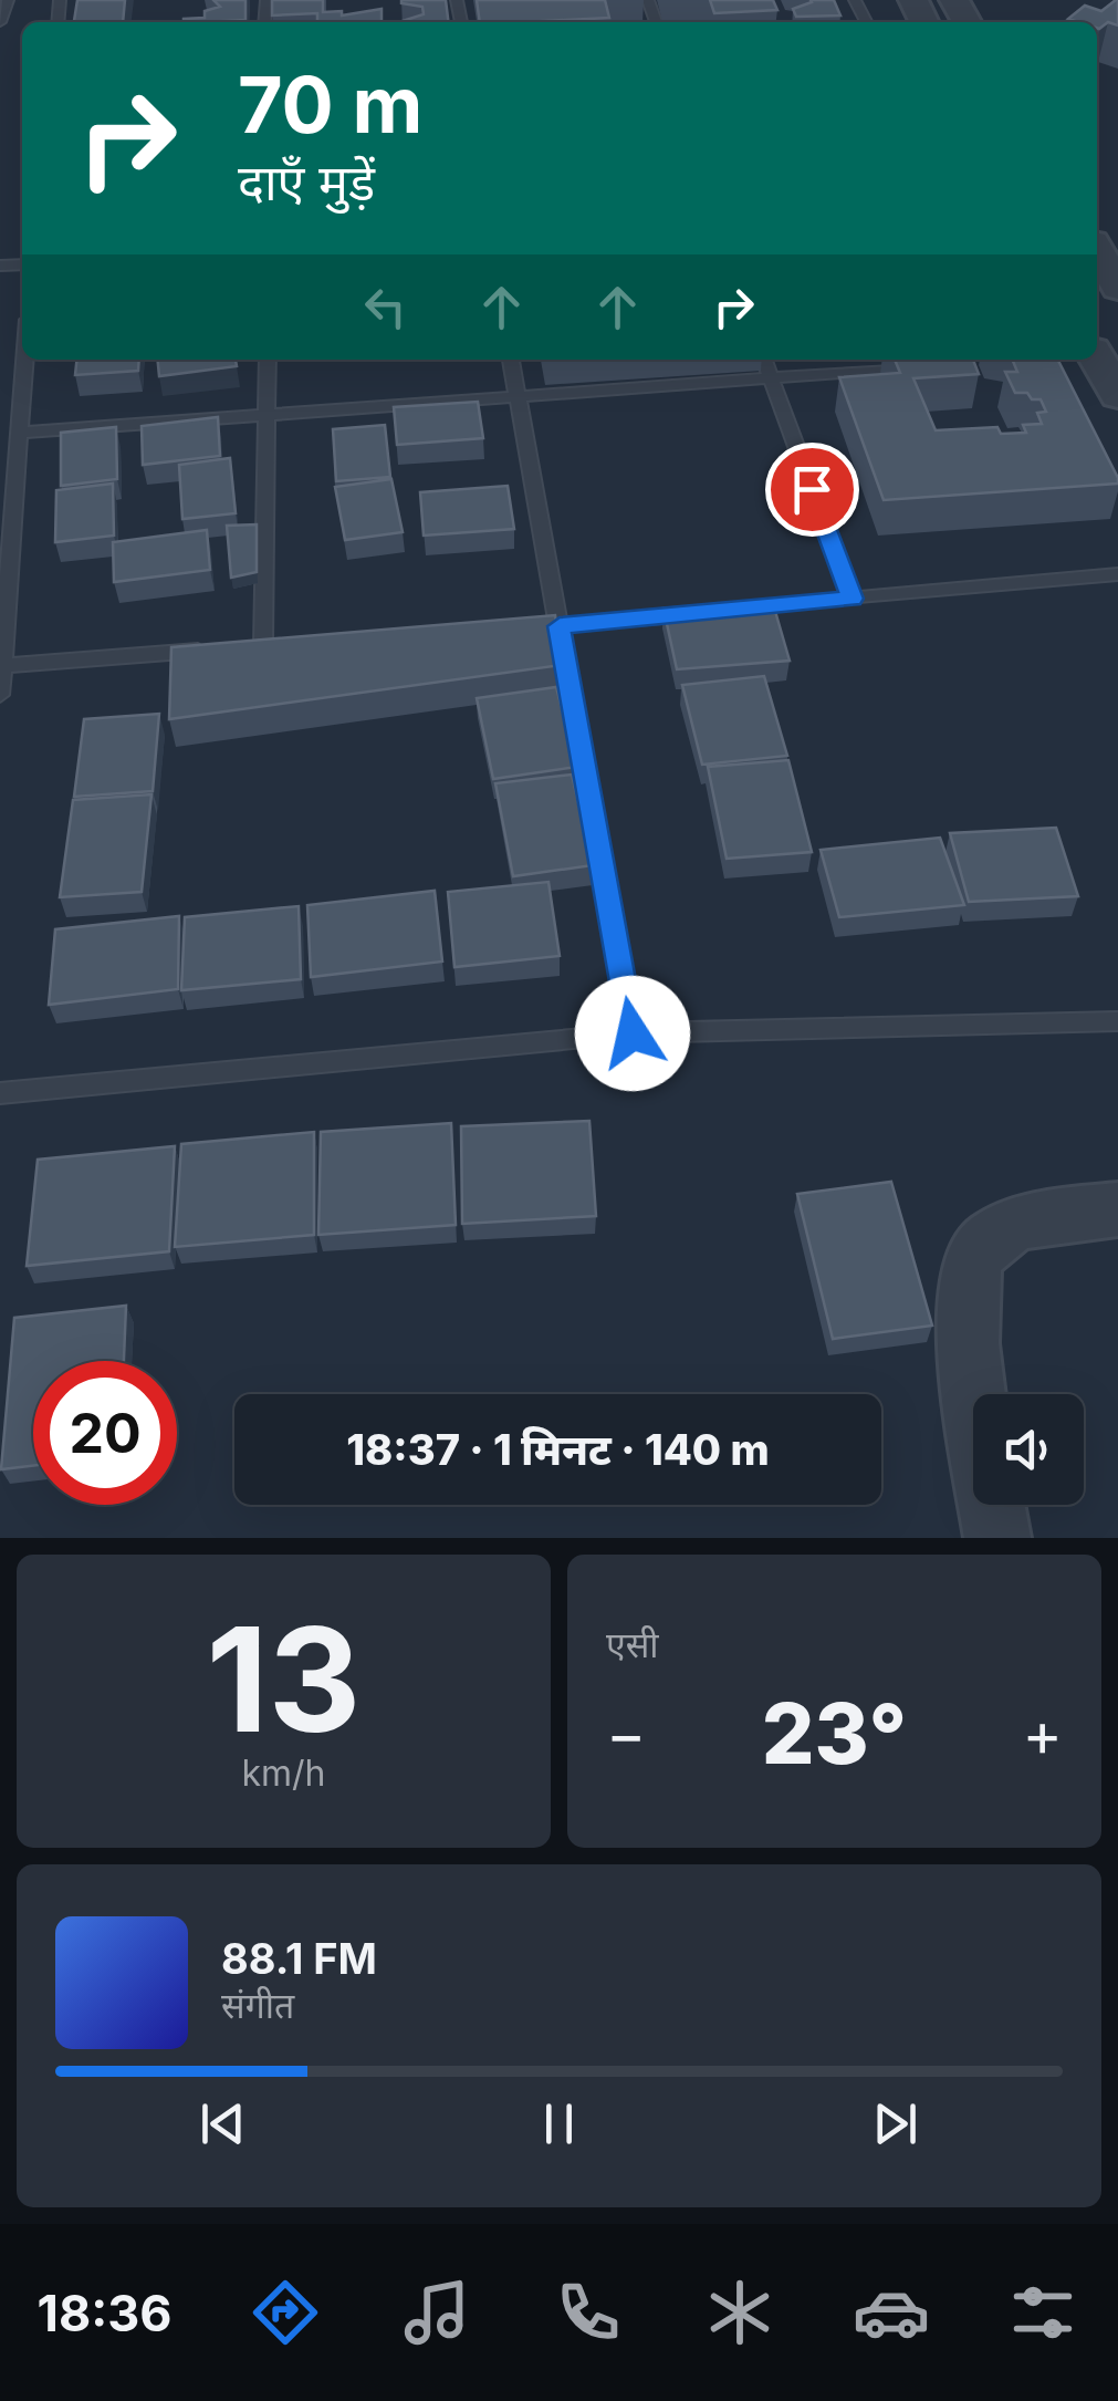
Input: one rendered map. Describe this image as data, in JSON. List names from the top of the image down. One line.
{"page":{"turn":["70 m","दाएँ मुड़ें"],"limit":"20","trip":"18:37 · 1 मिनट · 140 m","tile":[["13","km/h"],"एसी"],"heat":["−","23°","+"],"song":["88.1 FM","संगीत"],"tabs":"18:36"}}
